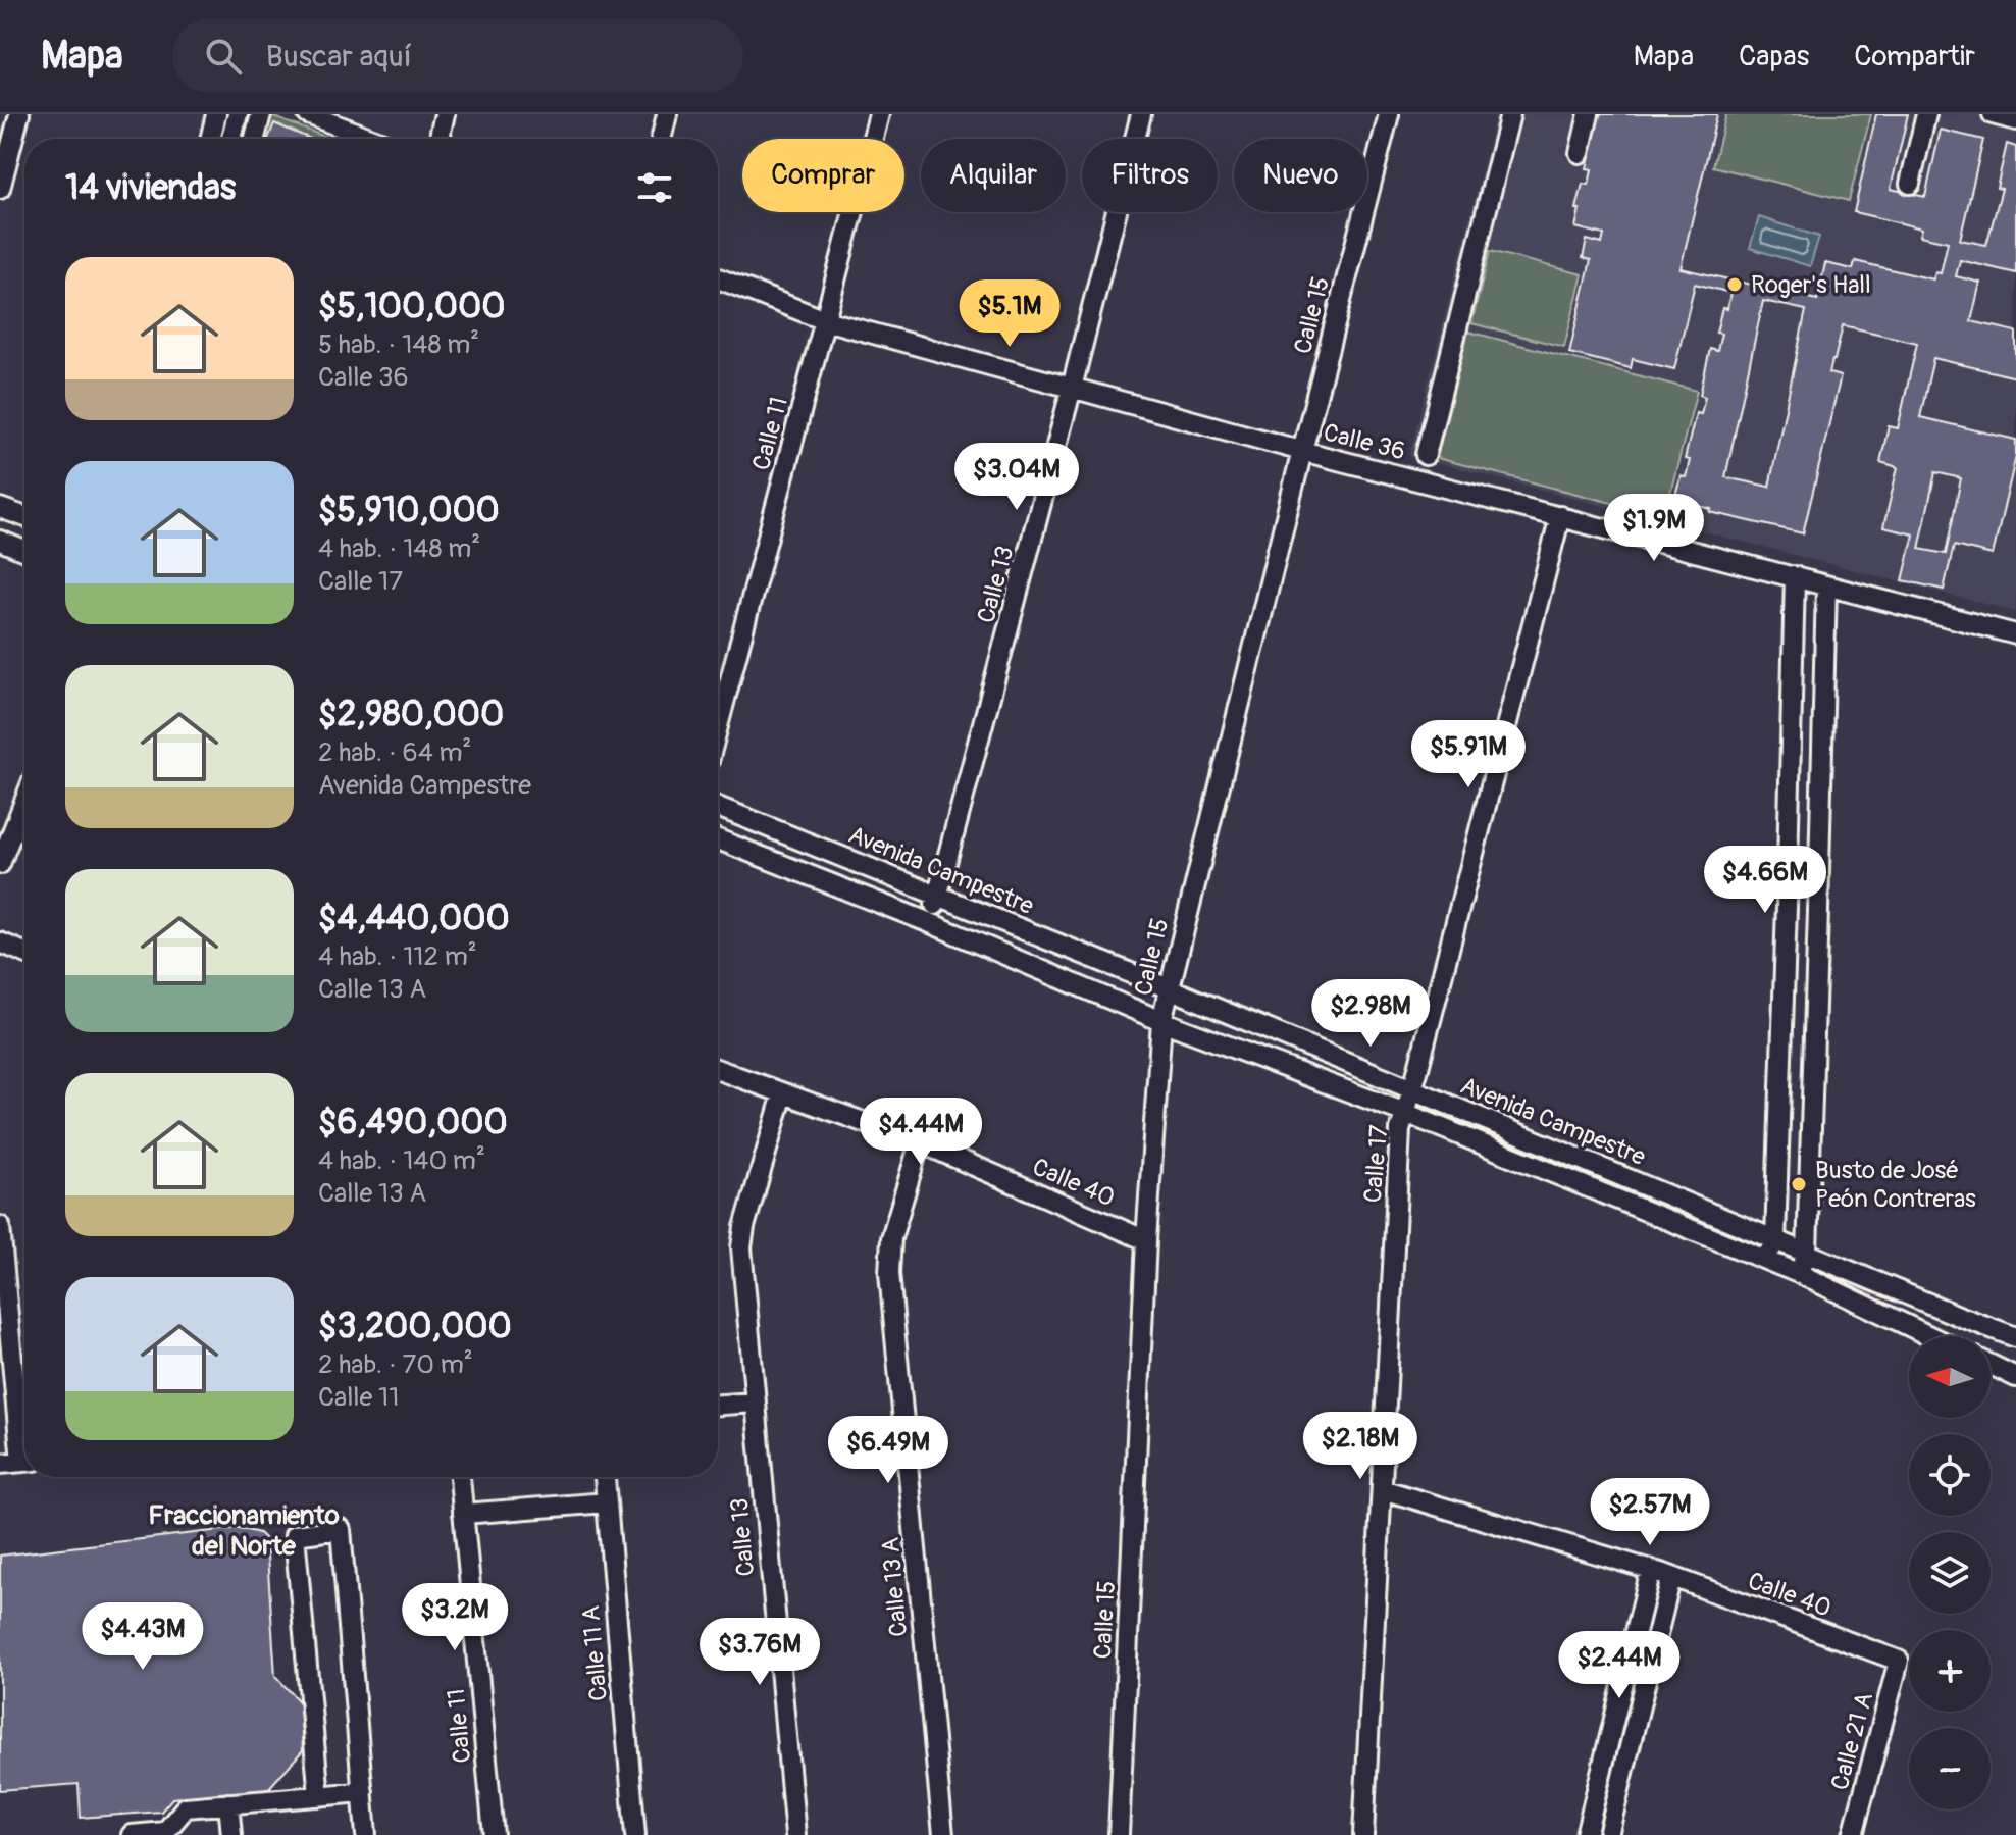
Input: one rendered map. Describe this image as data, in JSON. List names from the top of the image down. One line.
{"streets":{"street":["Calle 15","Calle 11","Calle 36","Calle 13","Avenida Campestre","Calle 17","Calle 40","Calle 13 A","Calle 11 A","Calle 21 A"]},"crossings":[["Calle 15","Calle 36"],["Calle 15","Avenida Campestre"],["Calle 15","Calle 40"],["Calle 11","Calle 36"],["Calle 36","Calle 13"],["Calle 36","Calle 17"],["Calle 13","Avenida Campestre"],["Calle 13","Calle 40"],["Avenida Campestre","Calle 17"],["Calle 17","Calle 40"],["Calle 40","Calle 13 A"],["Calle 40","Calle 21 A"]],"districts":["Fraccionamiento del Norte"],"places":["Roger's Hall","Busto de José Peón Contreras"],"north":"left","page":{"header":"Mapa","search":"Buscar aquí","nav":["Mapa","Capas","Compartir"],"chip":["Comprar","Alquilar","Filtros","Nuevo"],"heading":"14 viviendas","list":[{"name":"$5,100,000","note":"5 hab. · 148 m² · Calle 36"},{"name":"$5,910,000","note":"4 hab. · 148 m² · Calle 17"},{"name":"$2,980,000","note":"2 hab. · 64 m² · Avenida Campestre"},{"name":"$4,440,000","note":"4 hab. · 112 m² · Calle 13 A"},{"name":"$6,490,000","note":"4 hab. · 140 m² · Calle 13 A"},{"name":"$3,200,000","note":"2 hab. · 70 m² · Calle 11"}],"price":["$5.1M","$3.04M","$1.9M","$5.91M","$4.66M","$2.98M","$4.44M","$2.18M","$6.49M","$2.57M","$3.2M","$4.43M","$3.76M","$2.44M"],"map_buttons":["+","−"]}}
